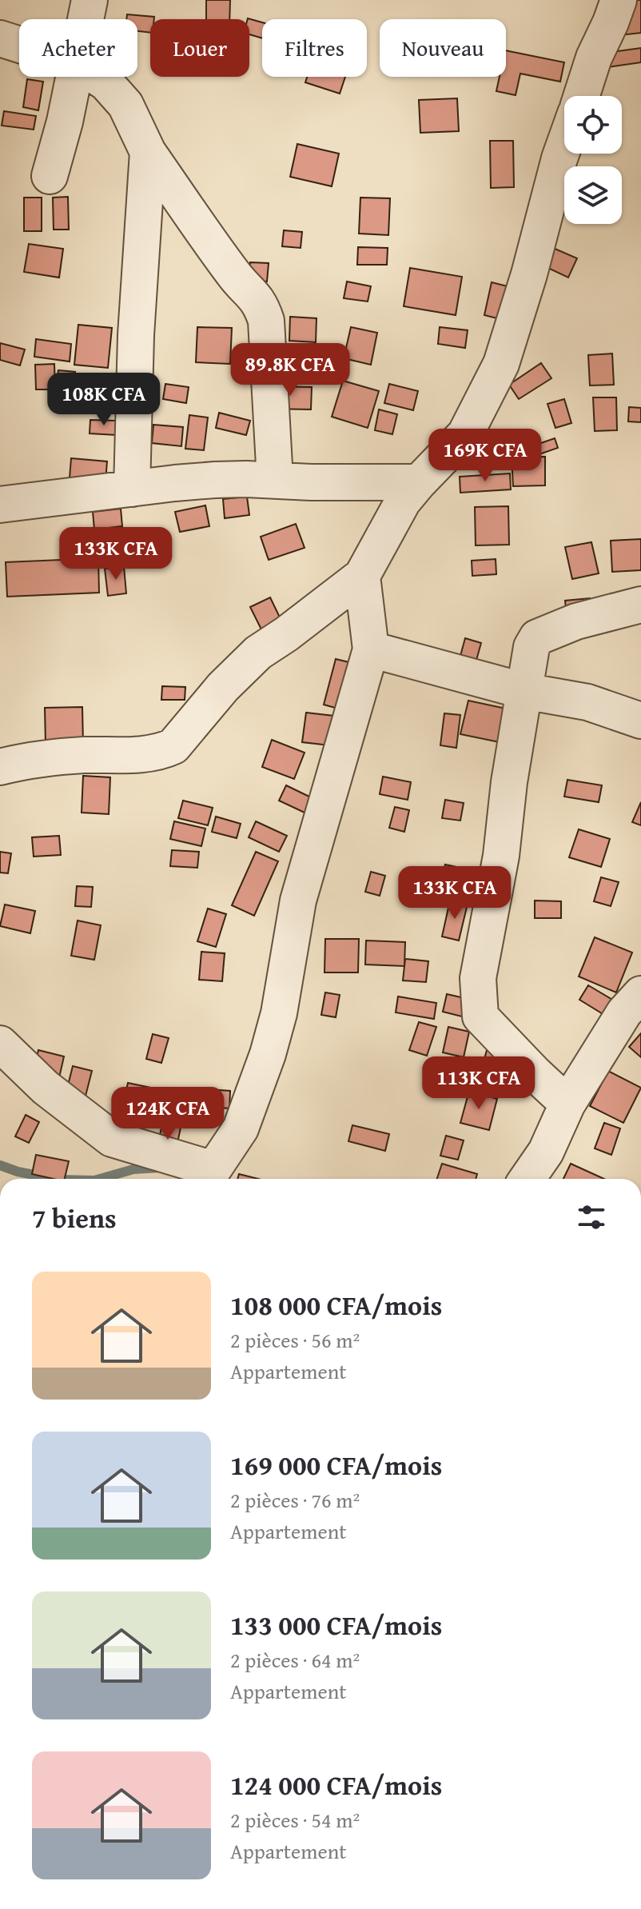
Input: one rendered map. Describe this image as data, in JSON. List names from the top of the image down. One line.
{"page":{"chip":["Acheter","Louer","Filtres","Nouveau"],"price":["89.8K CFA","108K CFA","169K CFA","133K CFA","133K CFA","113K CFA","124K CFA"],"heading":"7 biens","list":[{"name":"108 000 CFA/mois","note":"2 pièces · 56 m² · Appartement"},{"name":"169 000 CFA/mois","note":"2 pièces · 76 m² · Appartement"},{"name":"133 000 CFA/mois","note":"2 pièces · 64 m² · Appartement"},{"name":"124 000 CFA/mois","note":"2 pièces · 54 m² · Appartement"}]}}
